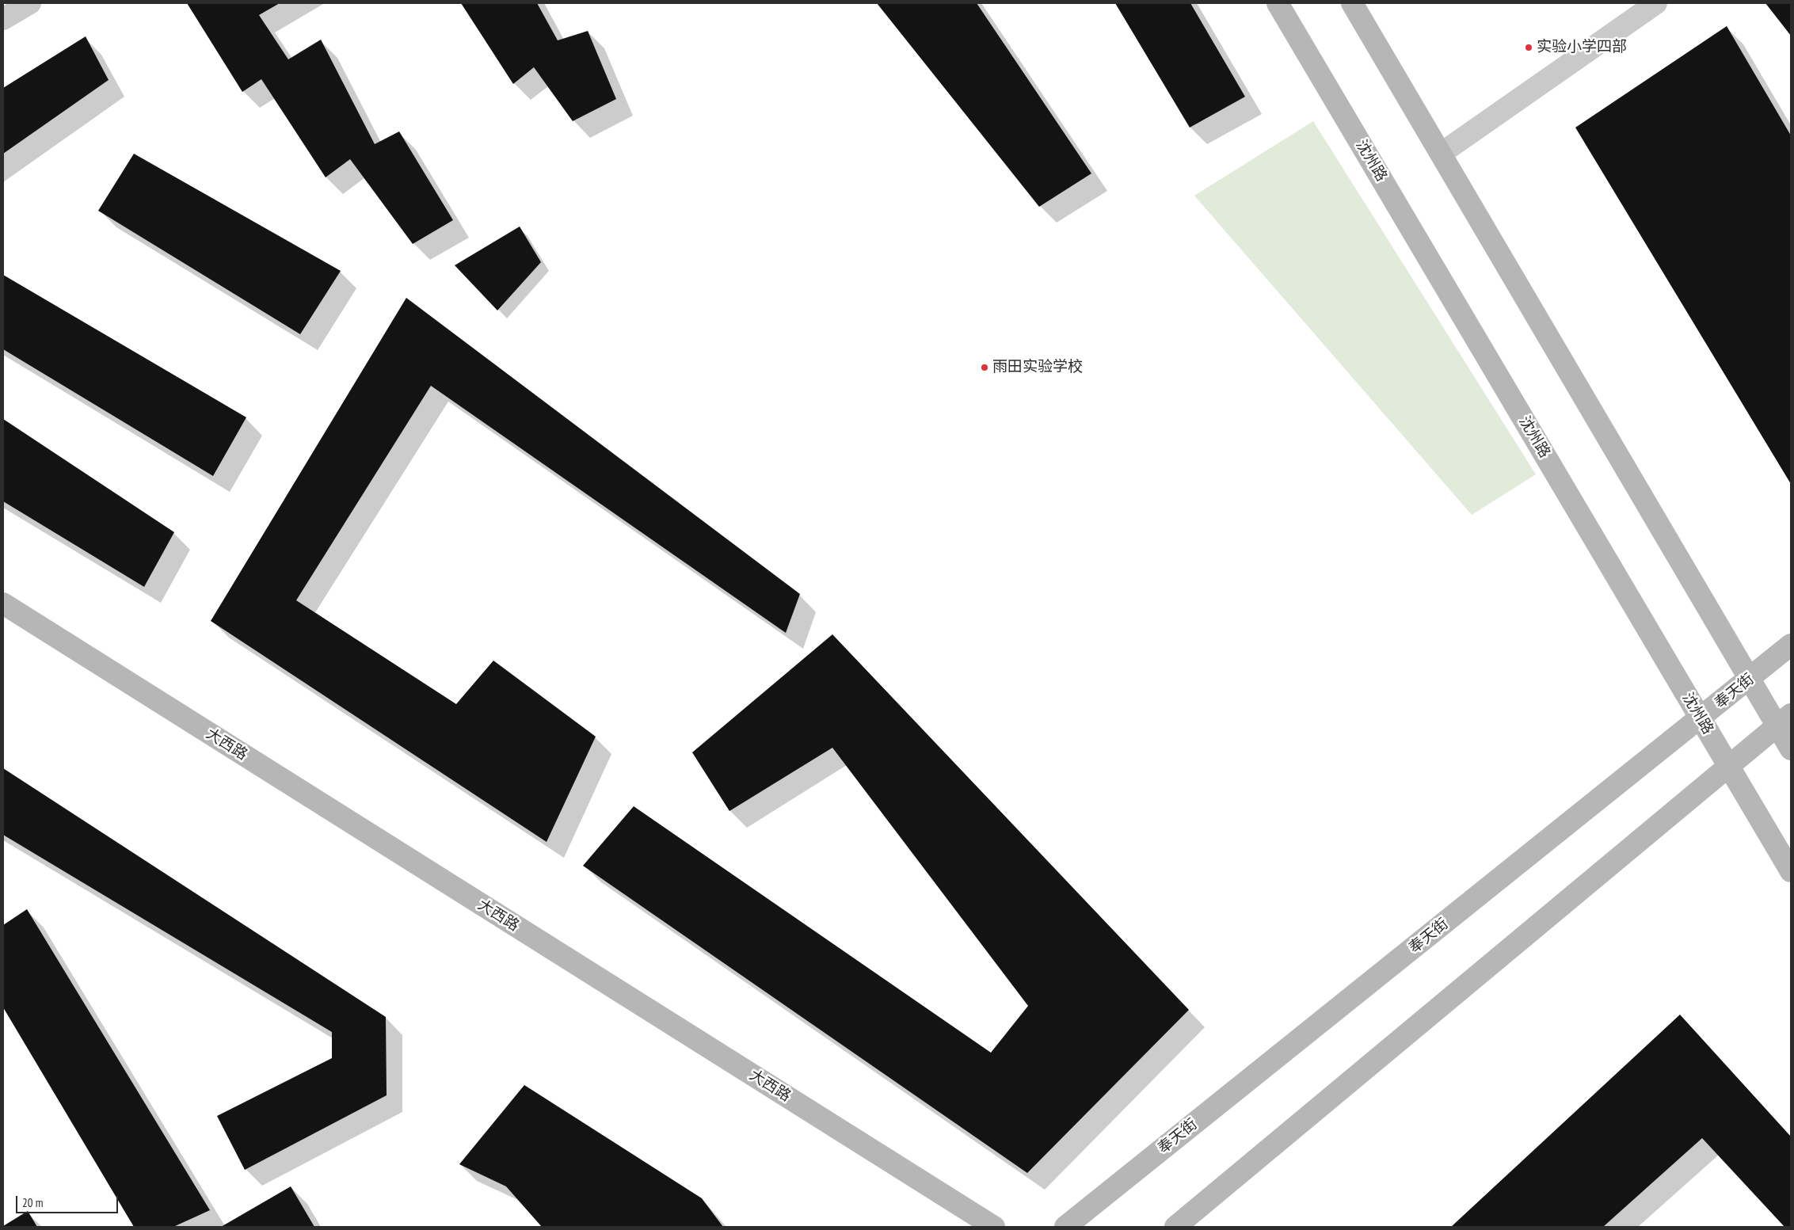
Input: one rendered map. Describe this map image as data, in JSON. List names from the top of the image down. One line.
{"streets":{"main road":["沈州路","奉天街","大西路"]},"crossings":[["沈州路","奉天街"]],"places":["实验小学四部","雨田实验学校"],"scale_bar":"20 m"}
